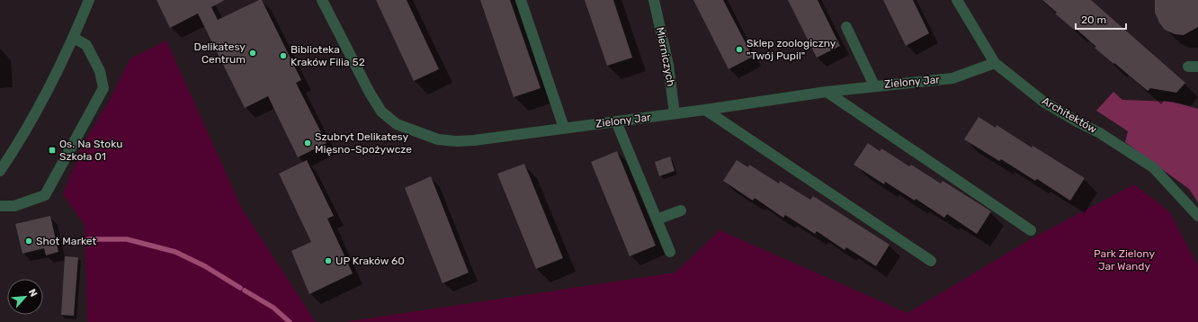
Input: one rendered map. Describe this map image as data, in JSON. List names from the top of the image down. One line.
{"streets":{"street":["Mierniczych","Zielony Jar","Architektów"]},"crossings":[["Mierniczych","Zielony Jar"],["Zielony Jar","Architektów"]],"parks":["Park Zielony Jar Wandy"],"places":{"other":["Sklep zoologiczny \"Twój Pupil\"","Delikatesy Centrum","Biblioteka Kraków Filia 52","Szubryt Delikatesy Mięsno-Spożywcze","Shot Market","UP Kraków 60"],"transit":["Os. Na Stoku Szkoła 01"]},"scale_bar":"20 m","north":"top right"}
